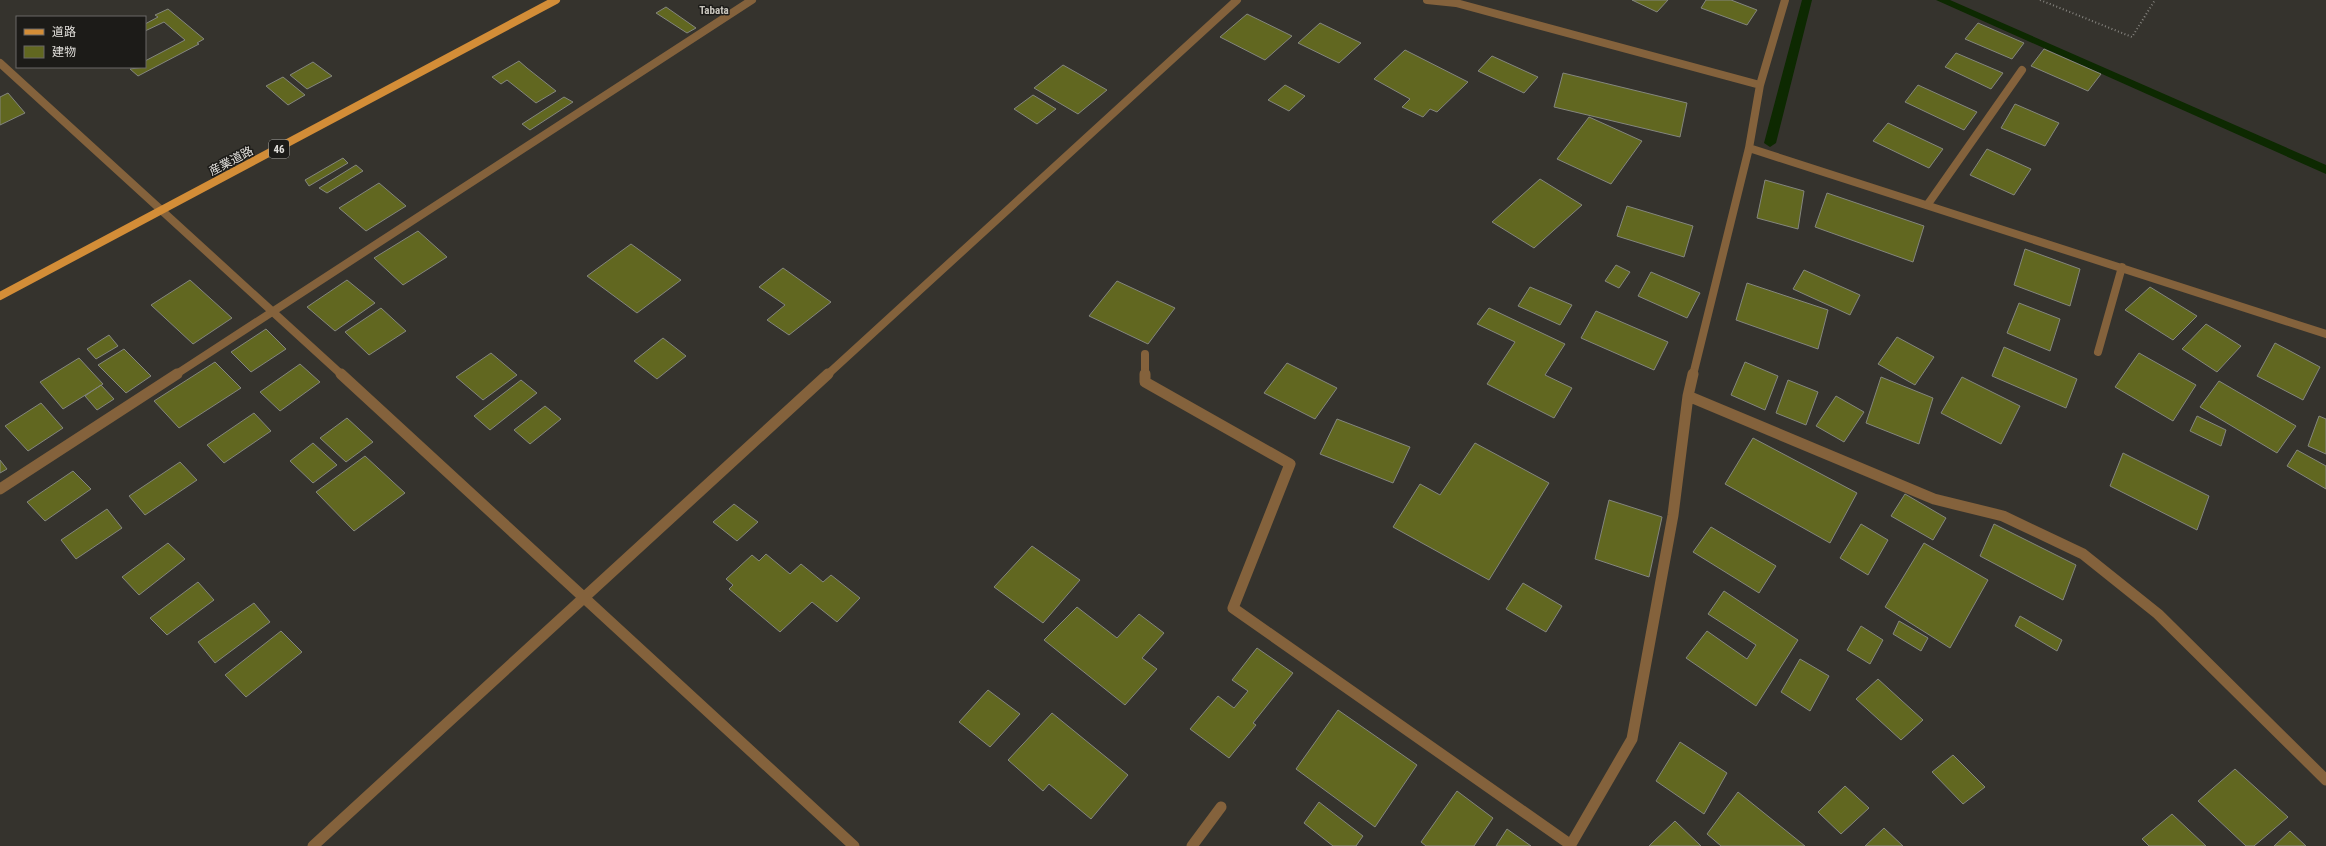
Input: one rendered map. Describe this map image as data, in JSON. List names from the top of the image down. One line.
{"streets":{"main road":["46","産業道路"]},"districts":["Tabata"],"legend":["道路","建物"]}
